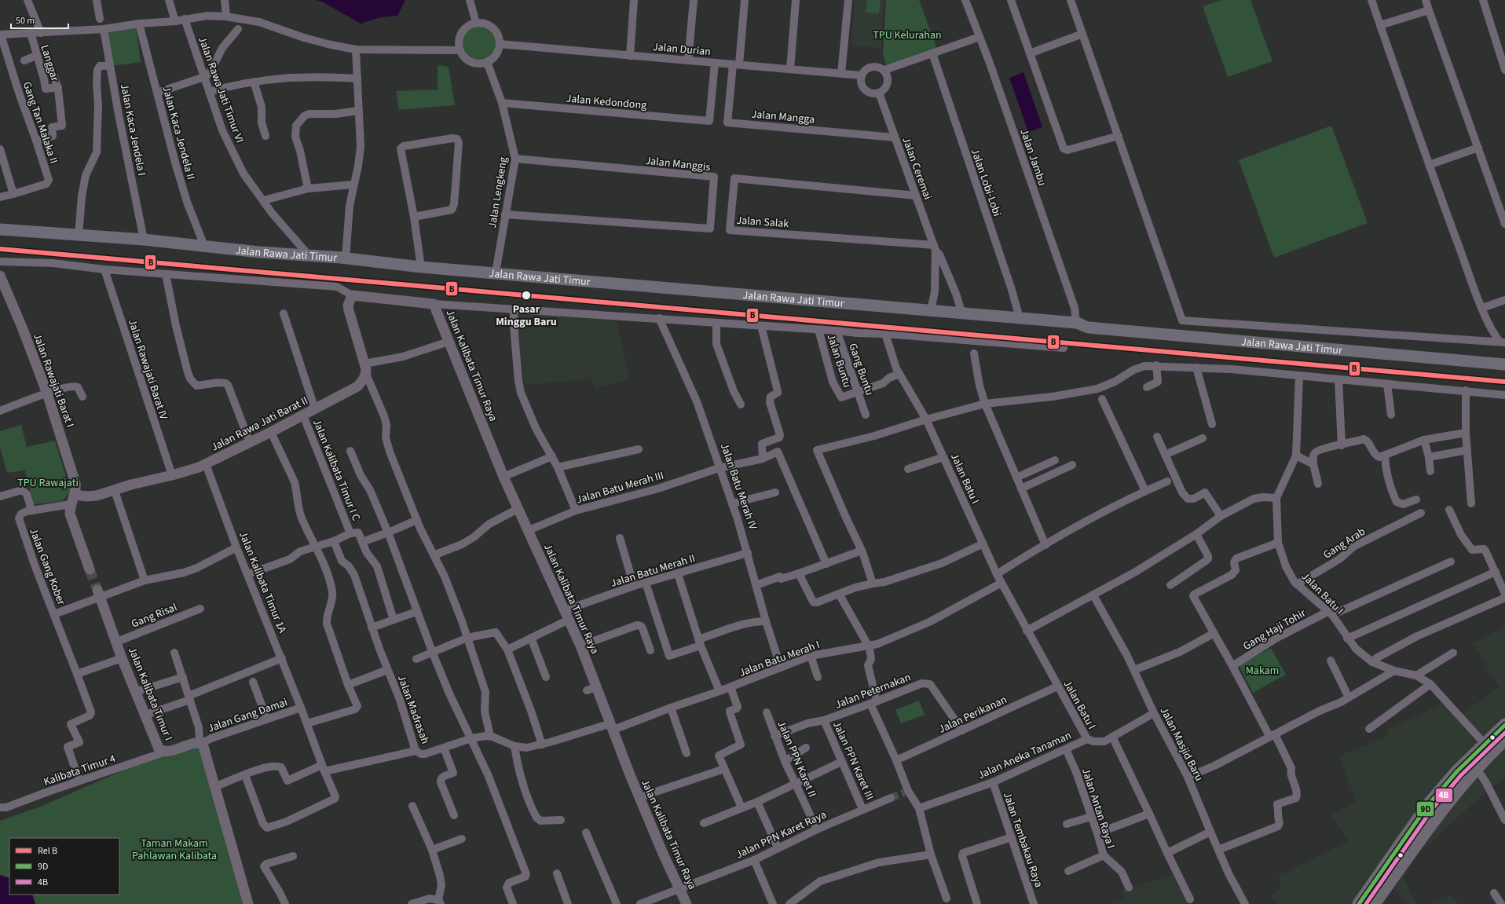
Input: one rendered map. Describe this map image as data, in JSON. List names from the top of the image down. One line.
{"streets":{"main road":["Jalan Rawa Jati Timur"],"street":["Jalan Durian","Langgar","Jalan Rawa Jati Timur VI","Jalan Kedondong","Jalan Mangga","Gang Tan Malaka II","Jalan Kaca Jendela I","Jalan Kaca Jendela II","Jalan Jambu","Jalan Manggis","Jalan Ceremai","Jalan Lobi-Lobi","Jalan Lengkeng","Jalan Salak","Jalan Buntu","Jalan Kalibata Timur Raya","Jalan Rawajati Barat IV","Gang Buntu","Jalan Rawajati Barat I","Jalan Rawa Jati Barat II","Jalan Kalibata Timur I C","Jalan Batu I","Jalan Batu Merah IV","Jalan Batu Merah III","Gang Arab","Jalan Gang Kober","Jalan Batu Merah II","Jalan Kalibata Timur 1A","Gang Risal","Gang Haji Tohir","Jalan Batu Merah I","Jalan Peternakan","Jalan Kalibata Timur I","Jalan Madrasah","Jalan Perikanan","Jalan Gang Damai","Jalan Masjid Baru","Jalan Aneka Tanaman","Jalan PPN Karet II","Jalan PPN Karet III","Kalibata Timur 4","Jalan Antan Raya I","Jalan PPN Karet Raya","Jalan Tembakau Raya"]},"crossings":[["Jalan Durian","Jalan Kedondong"],["Jalan Durian","Jalan Mangga"],["Jalan Durian","Jalan Ceremai"],["Jalan Durian","Jalan Lengkeng"],["Langgar","Gang Tan Malaka II"],["Jalan Rawa Jati Timur VI","Jalan Rawa Jati Timur"],["Jalan Kedondong","Jalan Lengkeng"],["Jalan Mangga","Jalan Ceremai"],["Jalan Kaca Jendela I","Jalan Rawa Jati Timur"],["Jalan Kaca Jendela II","Jalan Rawa Jati Timur"],["Jalan Jambu","Jalan Rawa Jati Timur"],["Jalan Manggis","Jalan Lengkeng"],["Jalan Ceremai","Jalan Salak"],["Jalan Ceremai","Jalan Rawa Jati Timur"],["Jalan Lobi-Lobi","Jalan Rawa Jati Timur"],["Jalan Lengkeng","Jalan Rawa Jati Timur"],["Jalan Buntu","Gang Buntu"],["Jalan Kalibata Timur Raya","Jalan Batu Merah III"],["Jalan Kalibata Timur Raya","Jalan Batu Merah II"],["Jalan Kalibata Timur Raya","Jalan Batu Merah I"],["Jalan Kalibata Timur Raya","Jalan Madrasah"],["Jalan Kalibata Timur Raya","Jalan PPN Karet Raya"],["Jalan Rawajati Barat IV","Jalan Rawa Jati Barat II"],["Jalan Rawajati Barat I","Jalan Rawa Jati Barat II"],["Jalan Rawajati Barat I","Jalan Gang Kober"],["Jalan Rawa Jati Barat II","Jalan Kalibata Timur I C"],["Jalan Rawa Jati Barat II","Jalan Gang Kober"],["Jalan Rawa Jati Barat II","Jalan Kalibata Timur 1A"],["Jalan Batu I","Gang Arab"],["Jalan Batu I","Gang Haji Tohir"],["Jalan Batu I","Jalan Batu Merah I"],["Jalan Batu I","Jalan Perikanan"],["Jalan Batu I","Jalan Aneka Tanaman"],["Jalan Batu Merah IV","Jalan Batu Merah III"],["Jalan Batu Merah IV","Jalan Batu Merah II"],["Jalan Batu Merah IV","Jalan Batu Merah I"],["Jalan Gang Kober","Kalibata Timur 4"],["Jalan Kalibata Timur 1A","Jalan Gang Damai"],["Gang Risal","Jalan Kalibata Timur I"],["Jalan Batu Merah I","Jalan Madrasah"],["Jalan Peternakan","Jalan Perikanan"],["Jalan Peternakan","Jalan PPN Karet II"],["Jalan Peternakan","Jalan PPN Karet III"],["Jalan Kalibata Timur I","Jalan Gang Damai"],["Jalan Kalibata Timur I","Kalibata Timur 4"],["Jalan Masjid Baru","Jalan Aneka Tanaman"],["Jalan Aneka Tanaman","Jalan Antan Raya I"],["Jalan Aneka Tanaman","Jalan Tembakau Raya"],["Jalan PPN Karet II","Jalan PPN Karet Raya"],["Jalan PPN Karet III","Jalan PPN Karet Raya"]],"parks":["TPU Kelurahan","TPU Rawajati","Makam","Taman Makam Pahlawan Kalibata"],"places":["Pasar Minggu Baru"],"lines":["rail line B","transit line 9D","transit line 4B"],"legend":["Rel B","9D","4B"],"scale_bar":"50 m"}
